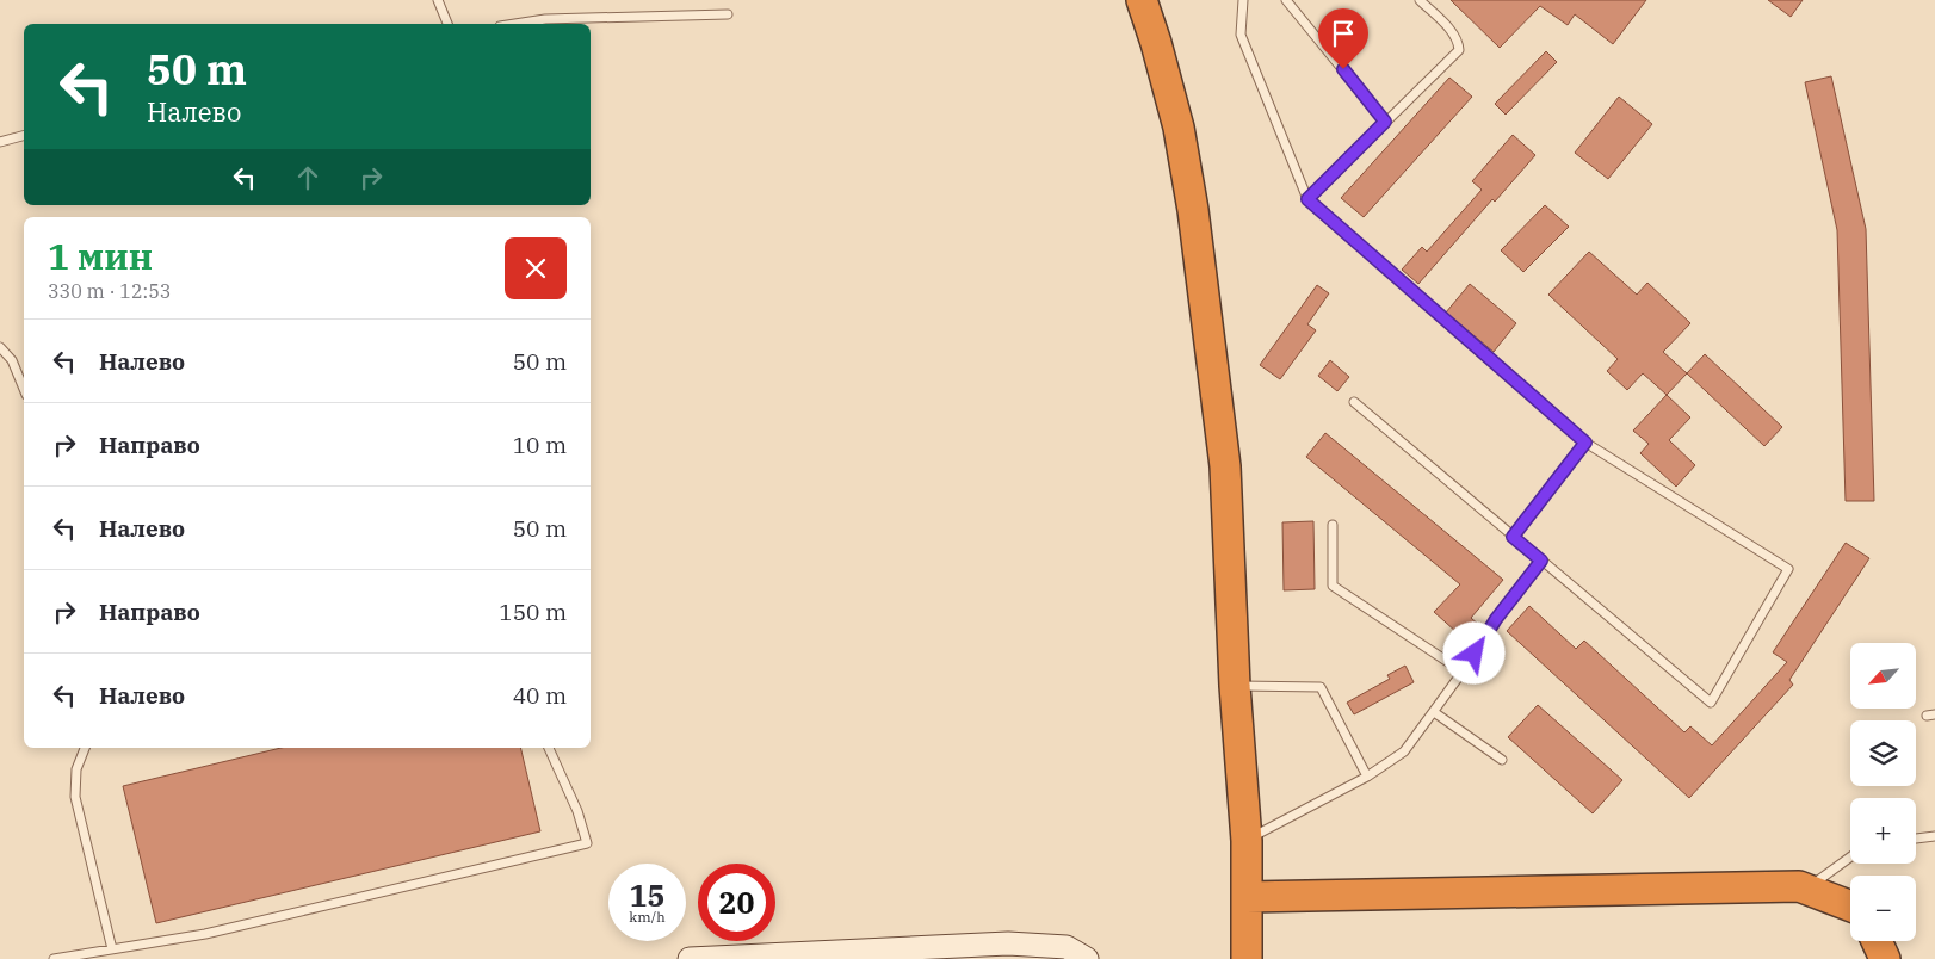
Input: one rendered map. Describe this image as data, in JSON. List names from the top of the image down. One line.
{"north":"bottom left","page":{"turn":["50 m","Налево"],"heading":["1 мин","330 m · 12:53"],"list":[{"name":"Налево","value":"50 m"},{"name":"Направо","value":"10 m"},{"name":"Налево","value":"50 m"},{"name":"Направо","value":"150 m"},{"name":"Налево","value":"40 m"}],"map_buttons":["+","−"],"speed":"15 km/h","limit":"20"}}
